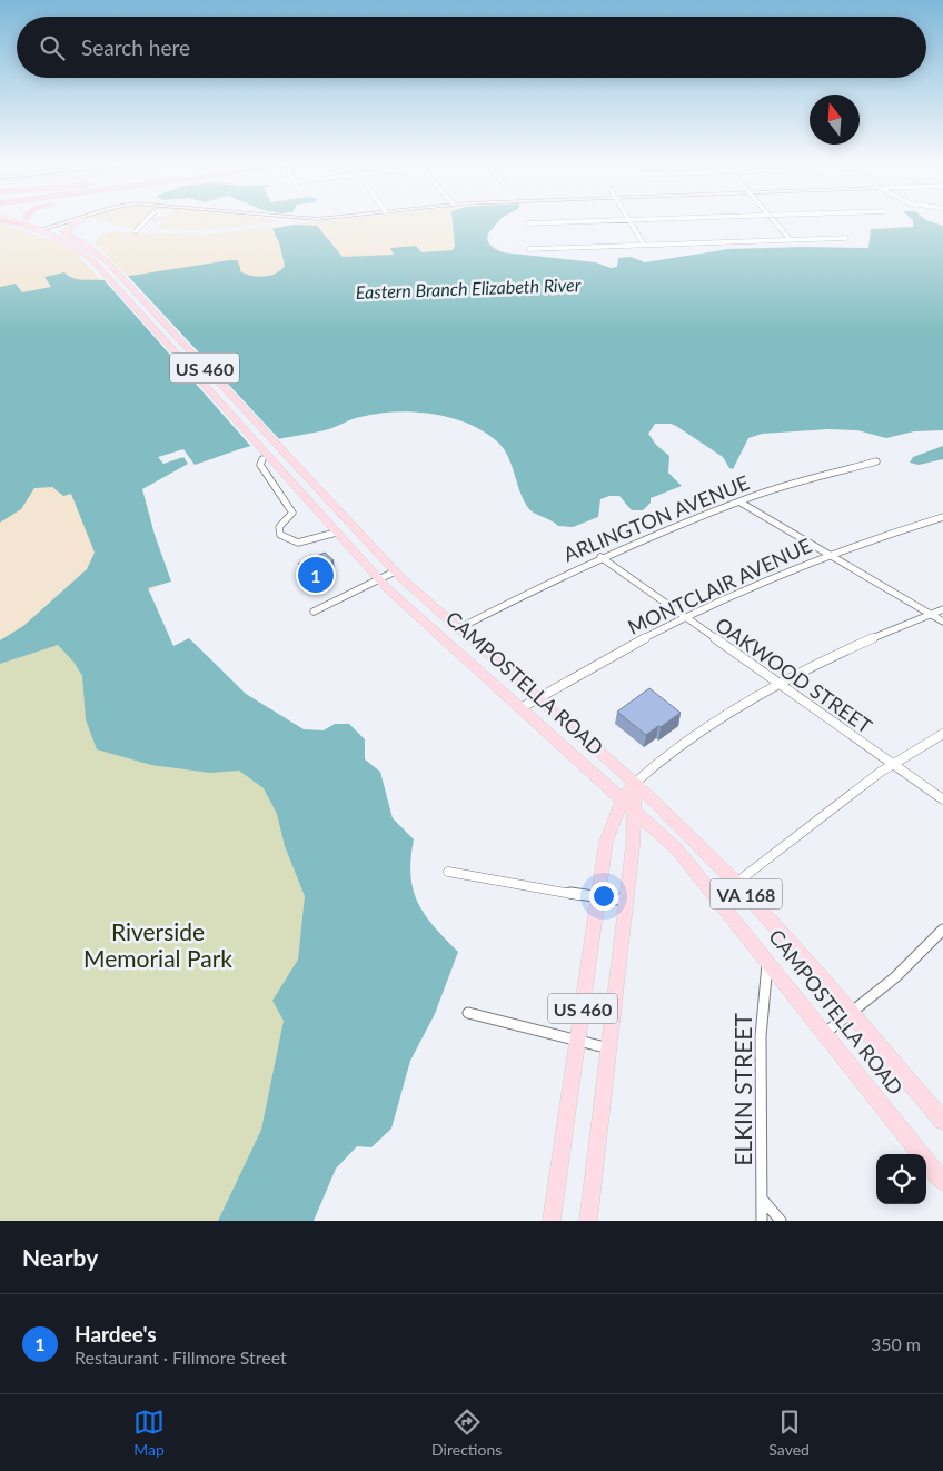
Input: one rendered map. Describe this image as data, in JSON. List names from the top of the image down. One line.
{"streets":{"main road":["US 460","CAMPOSTELLA ROAD","VA 168"],"street":["ARLINGTON AVENUE","MONTCLAIR AVENUE","OAKWOOD STREET","ELKIN STREET"]},"crossings":[["US 460","CAMPOSTELLA ROAD"],["ARLINGTON AVENUE","OAKWOOD STREET"],["ARLINGTON AVENUE","CAMPOSTELLA ROAD"],["MONTCLAIR AVENUE","OAKWOOD STREET"],["MONTCLAIR AVENUE","CAMPOSTELLA ROAD"],["CAMPOSTELLA ROAD","ELKIN STREET"]],"water":["Eastern Branch Elizabeth River"],"parks":["Riverside Memorial Park"],"north":"top","page":{"search":"Search here","pins":"1","heading":"Nearby","list":[{"mark":"1","name":"Hardee's","note":"Restaurant · Fillmore Street","value":"350 m"}],"nav":["Map","Directions","Saved"]}}
